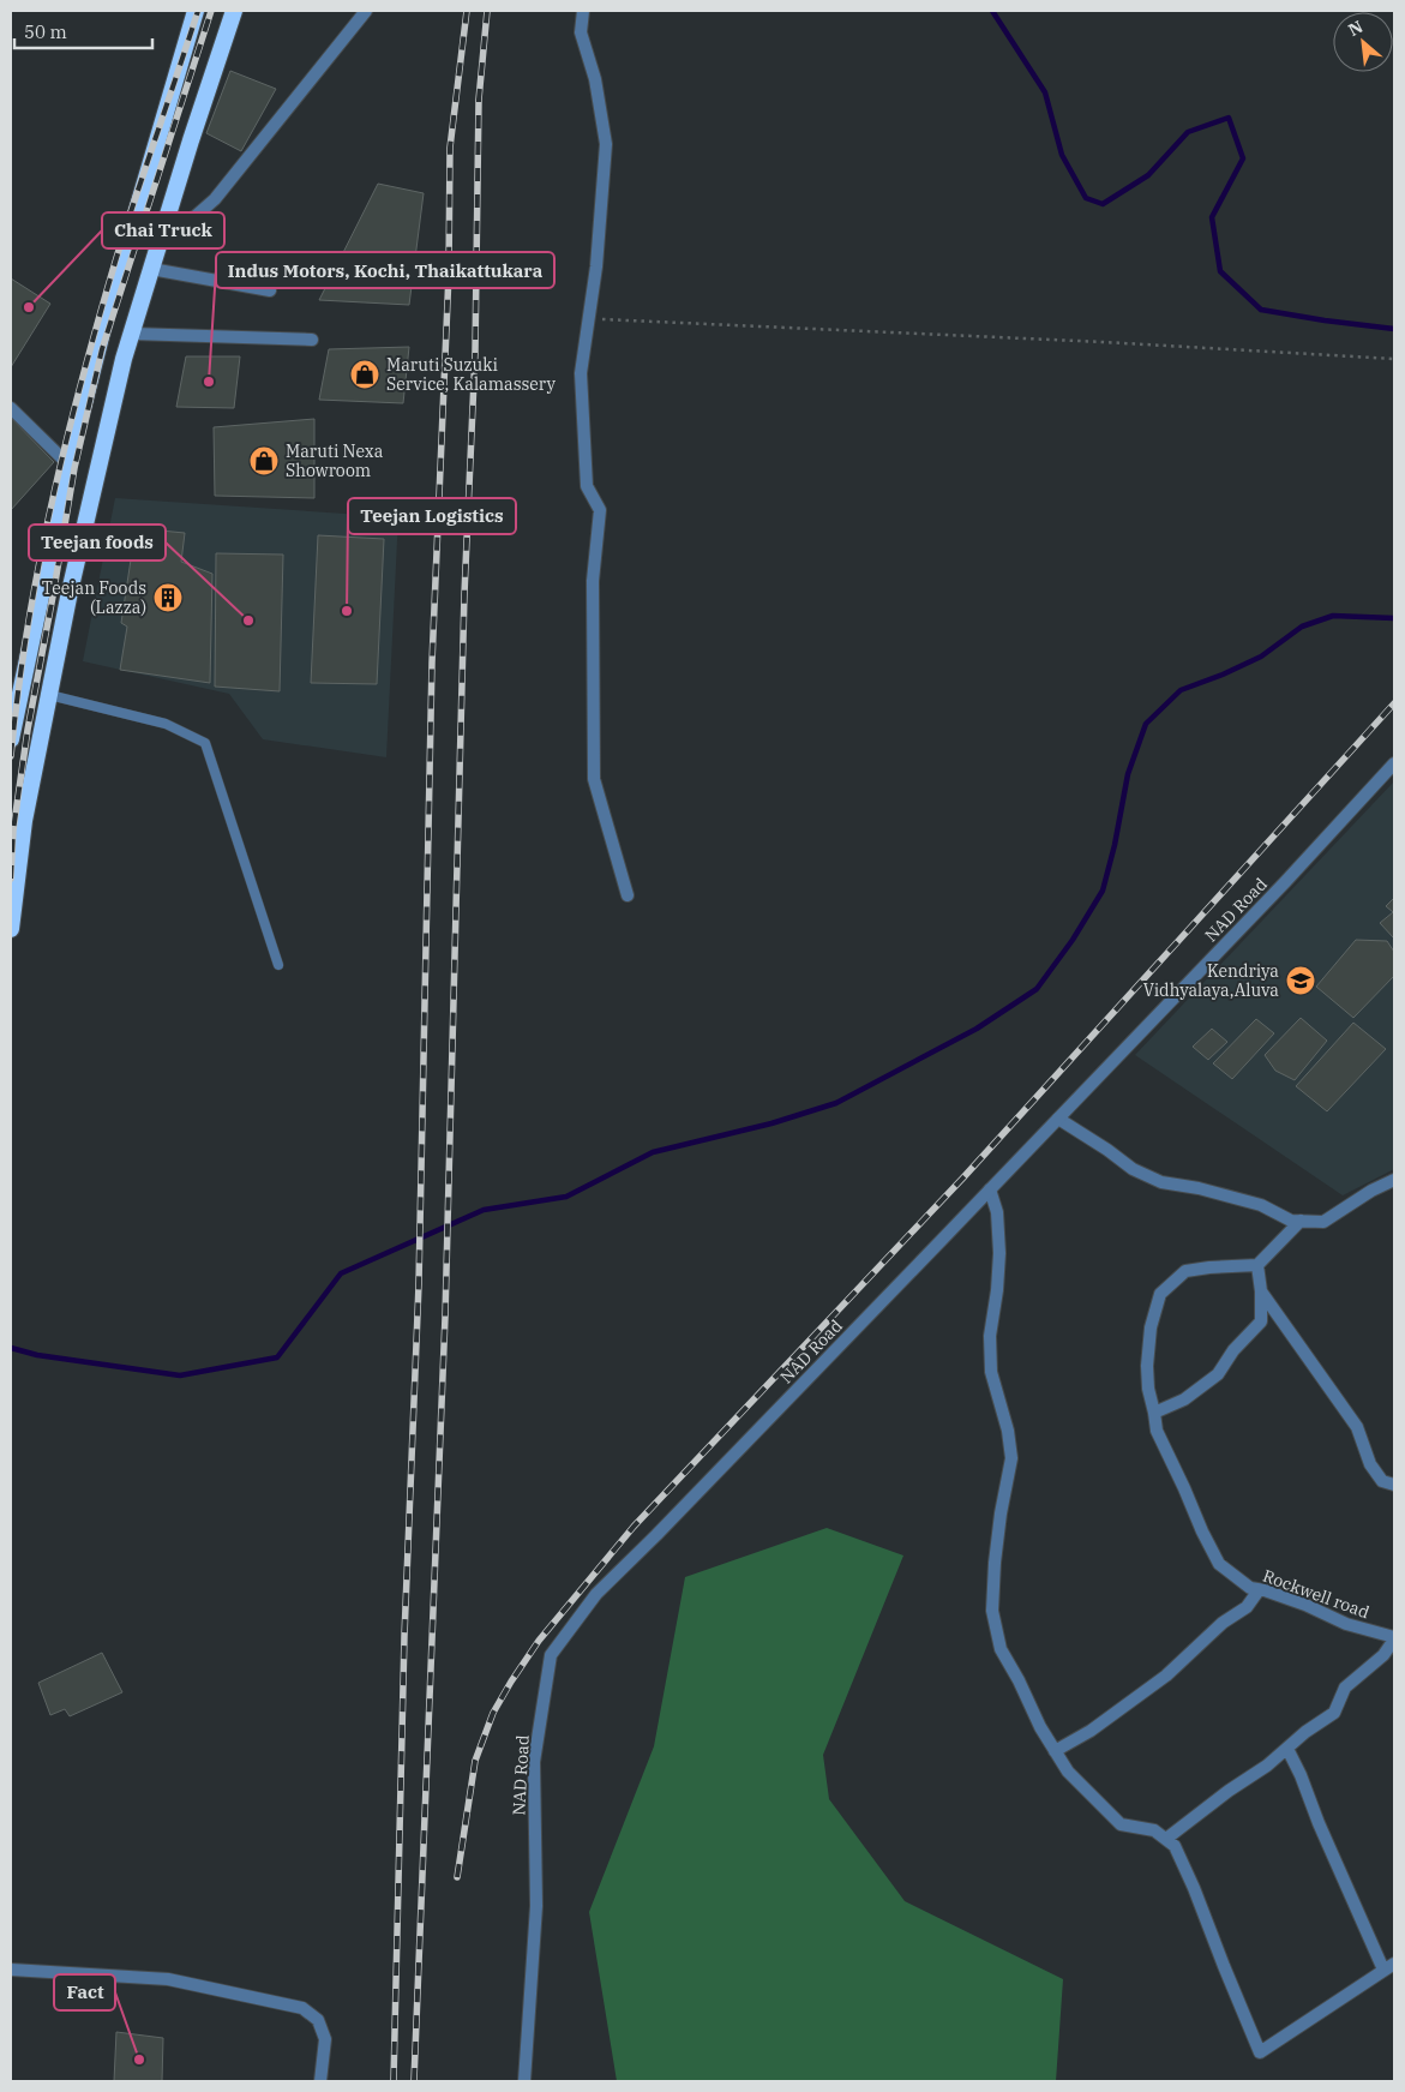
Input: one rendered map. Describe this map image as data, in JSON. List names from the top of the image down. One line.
{"streets":{"street":["NAD Road","Rockwell road"]},"places":{"other":["Chai Truck","Indus Motors, Kochi, Thaikattukara","Teejan Logistics","Teejan foods","Fact"],"shop":["Maruti Suzuki Service, Kalamassery","Maruti Nexa Showroom"],"building":["Teejan Foods (Lazza)"],"school or university":["Kendriya Vidhyalaya,Aluva"]},"scale_bar":"50 m","north":"top left"}
